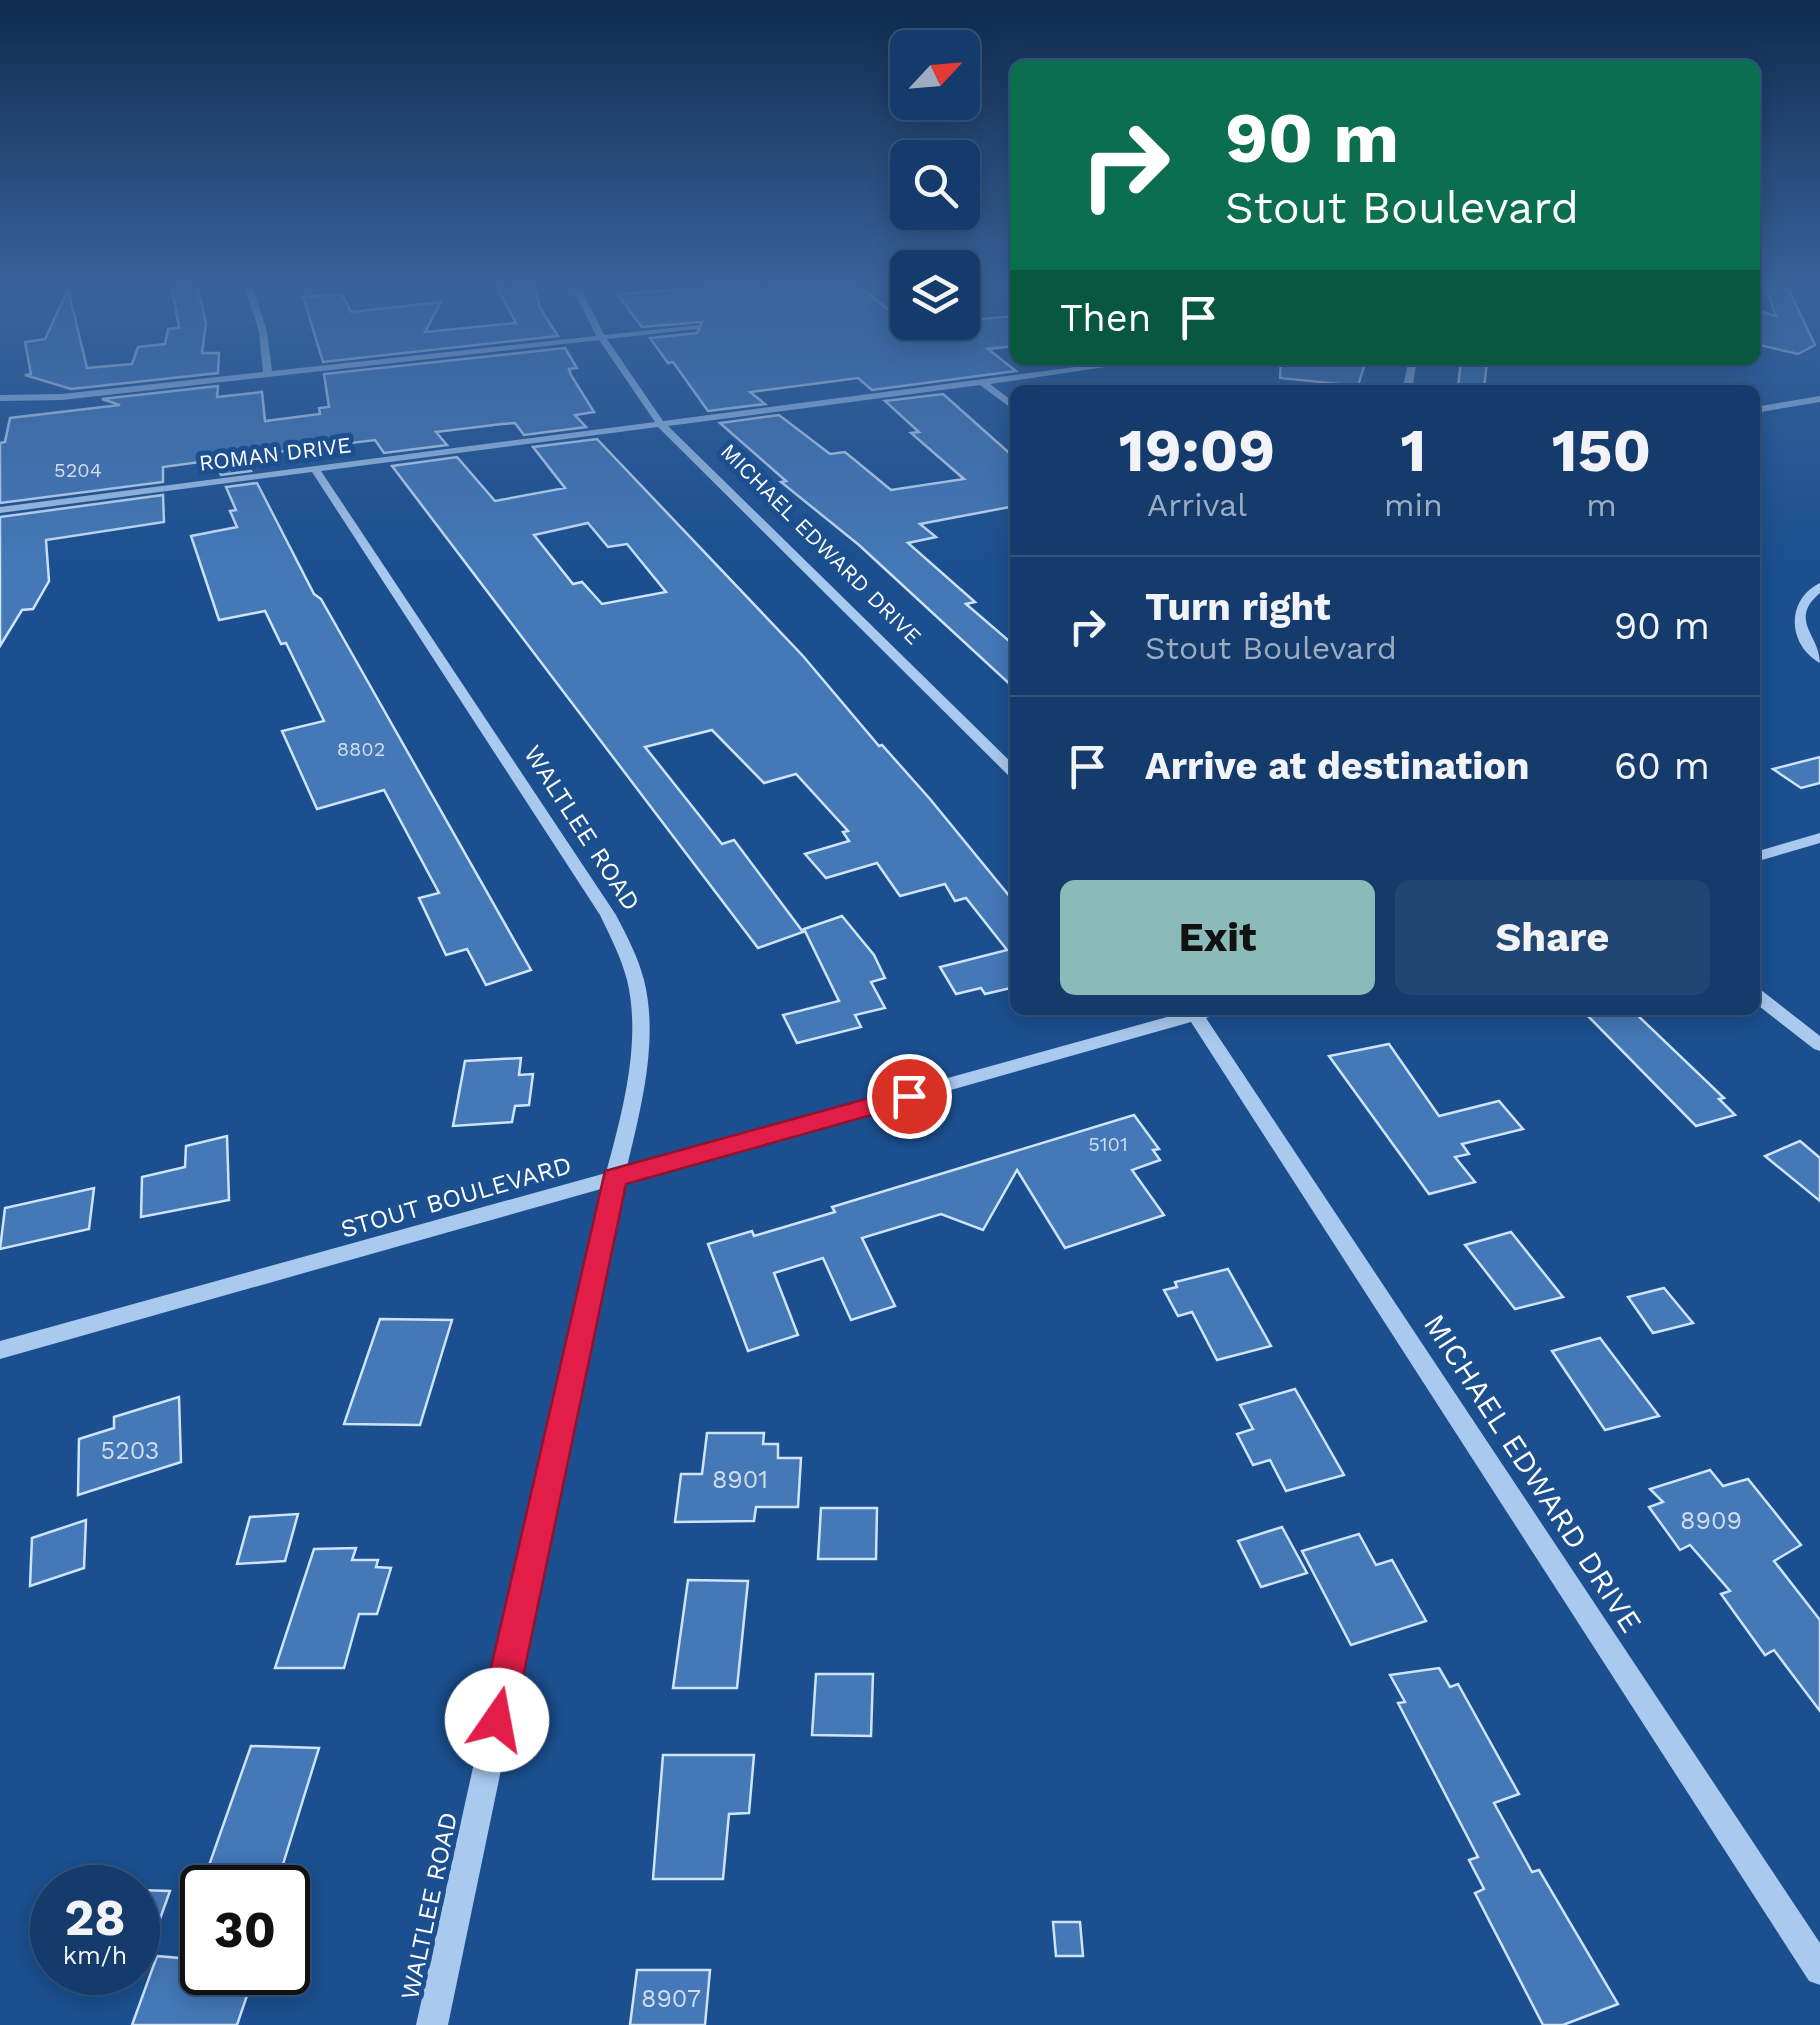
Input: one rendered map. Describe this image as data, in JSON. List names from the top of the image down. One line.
{"streets":{"street":["ROMAN DRIVE","MICHAEL EDWARD DRIVE","WALTLEE ROAD","STOUT BOULEVARD"]},"crossings":[["ROMAN DRIVE","MICHAEL EDWARD DRIVE"],["ROMAN DRIVE","WALTLEE ROAD"],["WALTLEE ROAD","STOUT BOULEVARD"]],"house_numbers":["5204","8802","5101","5203","8901","8909","8907"],"north":"top right","page":{"turn":["90 m","Stout Boulevard"],"then":"Then","eta":["19:09","Arrival","1","min","150","m"],"list":[{"name":"Turn right","note":"Stout Boulevard","value":"90 m"},{"name":"Arrive at destination","value":"60 m"}],"buttons":["Exit","Share"],"speed":"28 km/h","limit":"30"}}
